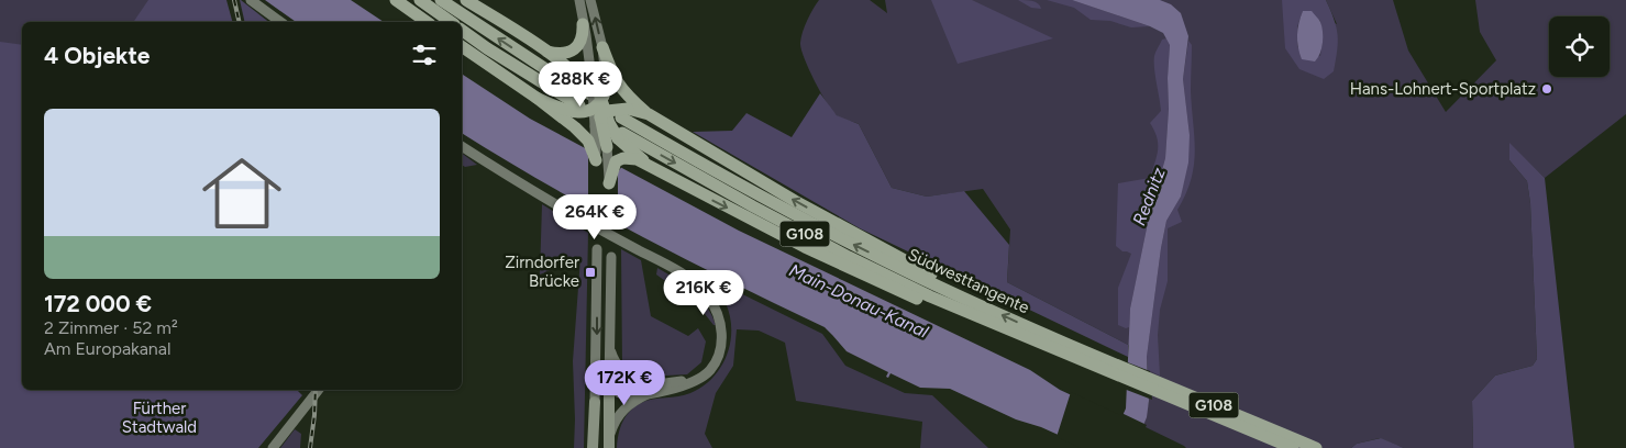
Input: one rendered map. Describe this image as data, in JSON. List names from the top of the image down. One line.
{"streets":{"highway":["G108","Südwesttangente"]},"water":["Rednitz","Main-Donau-Kanal"],"parks":["Fürther Stadtwald"],"places":{"other":["Hans-Lohnert-Sportplatz"],"transit":["Zirndorfer Brücke"]},"page":{"heading":"4 Objekte","price":["288K €","264K €","216K €","172K €"],"list":[{"name":"172 000 €","note":"2 Zimmer · 52 m² · Am Europakanal"}]}}
